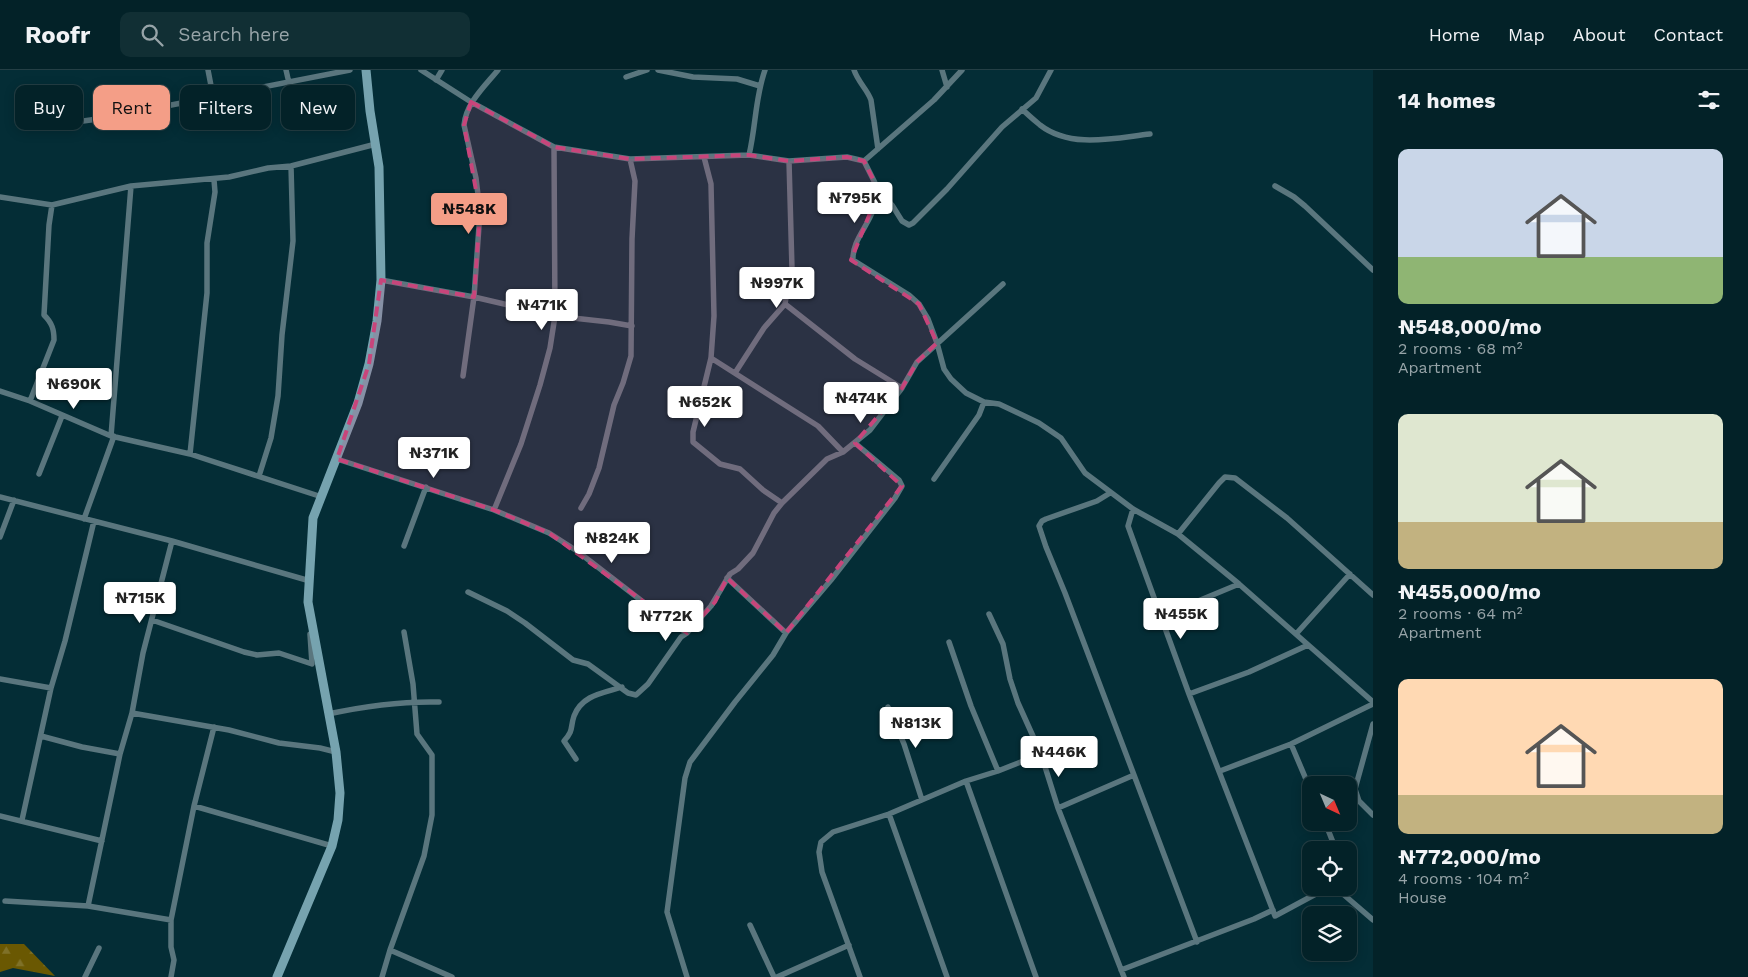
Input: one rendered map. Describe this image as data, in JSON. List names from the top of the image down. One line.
{"north":"bottom right","page":{"header":"Roofr","search":"Search here","nav":["Home","Map","About","Contact"],"heading":"14 homes","chip":["Buy","Rent","Filters","New"],"list":[{"name":"₦548,000/mo","note":"2 rooms · 68 m² · Apartment"},{"name":"₦455,000/mo","note":"2 rooms · 64 m² · Apartment"},{"name":"₦772,000/mo","note":"4 rooms · 104 m² · House"}],"price":["₦795K","₦548K","₦997K","₦471K","₦690K","₦474K","₦652K","₦371K","₦824K","₦715K","₦455K","₦772K","₦813K","₦446K"]}}
